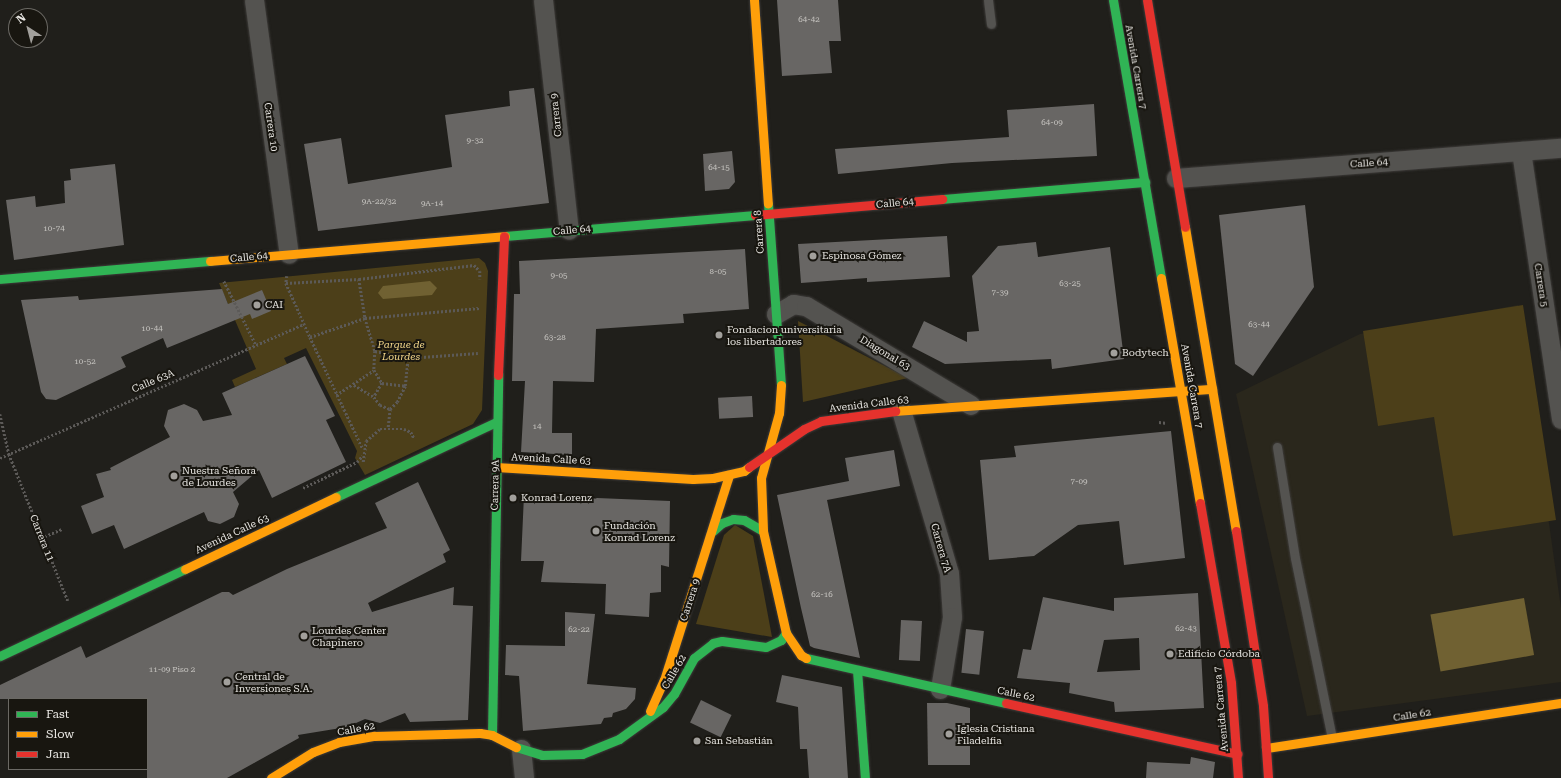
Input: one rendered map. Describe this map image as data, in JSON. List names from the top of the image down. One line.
{"streets":{"street":["Avenida Carrera 7","Carrera 9","Carrera 10","Calle 64","Carrera 8","Carrera 5","Diagonal 63","Avenida Calle 63","Carrera 9A","Carrera 7A","Calle 62"],"path":["Calle 63A","Carrera 11"]},"crossings":[["Avenida Carrera 7","Calle 64"],["Avenida Carrera 7","Avenida Calle 63"],["Avenida Carrera 7","Calle 62"],["Carrera 9","Calle 64"],["Carrera 9","Avenida Calle 63"],["Carrera 9","Calle 62"],["Carrera 10","Calle 64"],["Calle 64","Carrera 8"],["Calle 64","Carrera 5"],["Calle 64","Carrera 9A"],["Carrera 8","Diagonal 63"],["Carrera 8","Avenida Calle 63"],["Diagonal 63","Avenida Calle 63"],["Calle 63A","Carrera 11"],["Avenida Calle 63","Carrera 9A"],["Avenida Calle 63","Carrera 11"],["Avenida Calle 63","Carrera 7A"],["Carrera 9A","Calle 62"],["Carrera 7A","Calle 62"]],"parks":["Parque de Lourdes"],"places":["Espinosa Gómez","CAI","Fondacion universitaria los libertadores","Bodytech","Nuestra Señora de Lourdes","Konrad Lorenz","Fundación Konrad Lorenz","Lourdes Center Chapinero","Edificio Córdoba","Central de Inversiones S.A.","Iglesia Cristiana Filadelfia","San Sebastián"],"house_numbers":["64-42","64-09","9-32","64-15","9A-22/32","9A-14","10-74","8-05","9-05","63-25","7-39","63-44","10-44","63-28","10-52","14","7-09","62-16","62-43","62-22","11-09 Piso 2"],"legend":["Fast","Slow","Jam"],"north":"top left"}
